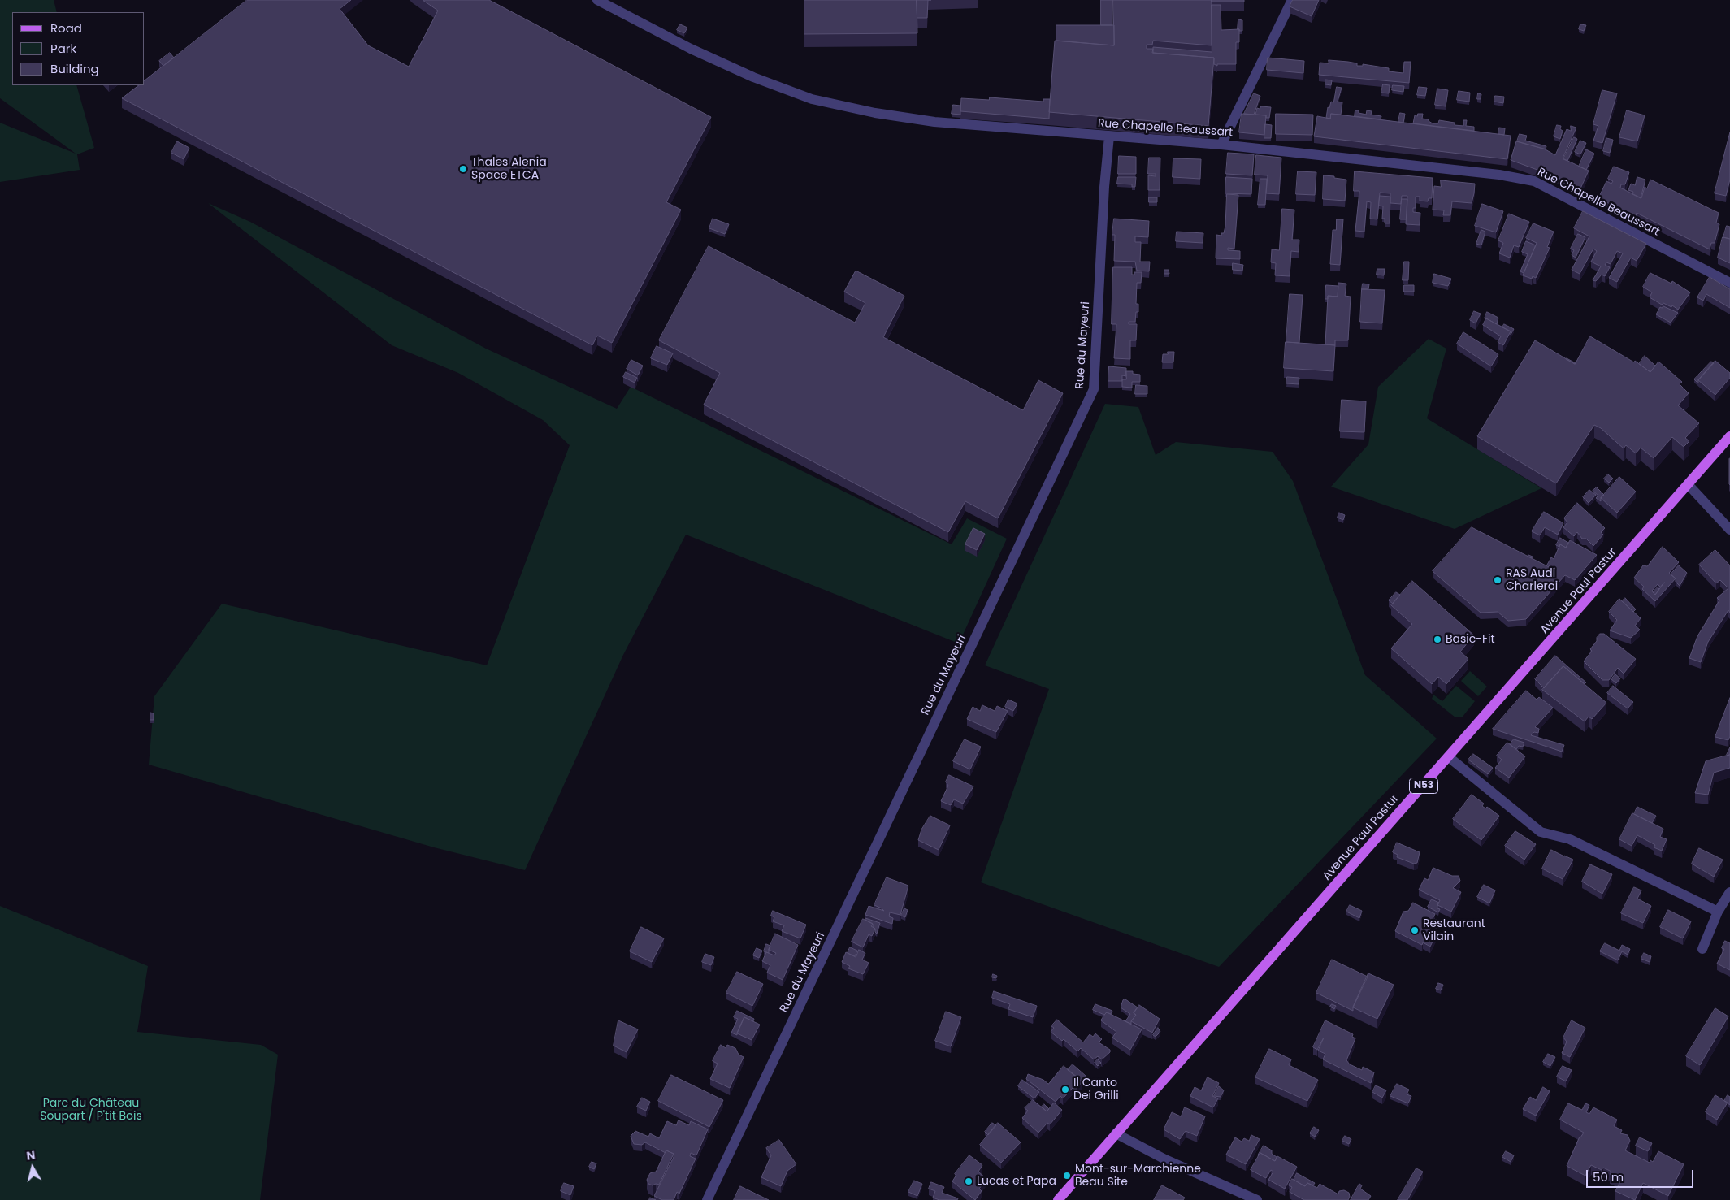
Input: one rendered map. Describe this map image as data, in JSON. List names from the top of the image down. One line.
{"streets":{"main road":["Avenue Paul Pastur","N53"],"street":["Rue Chapelle Beaussart","Rue du Mayeuri"]},"crossings":[["Rue Chapelle Beaussart","Rue du Mayeuri"]],"parks":["Parc du Château Soupart / P'tit Bois"],"places":["Thales Alenia Space ETCA","RAS Audi Charleroi","Basic-Fit","Restaurant Vilain","Il Canto Dei Grilli","Mont-sur-Marchienne Beau Site","Lucas et Papa"],"legend":["Road","Park","Building"],"scale_bar":"50 m","north":"top"}
